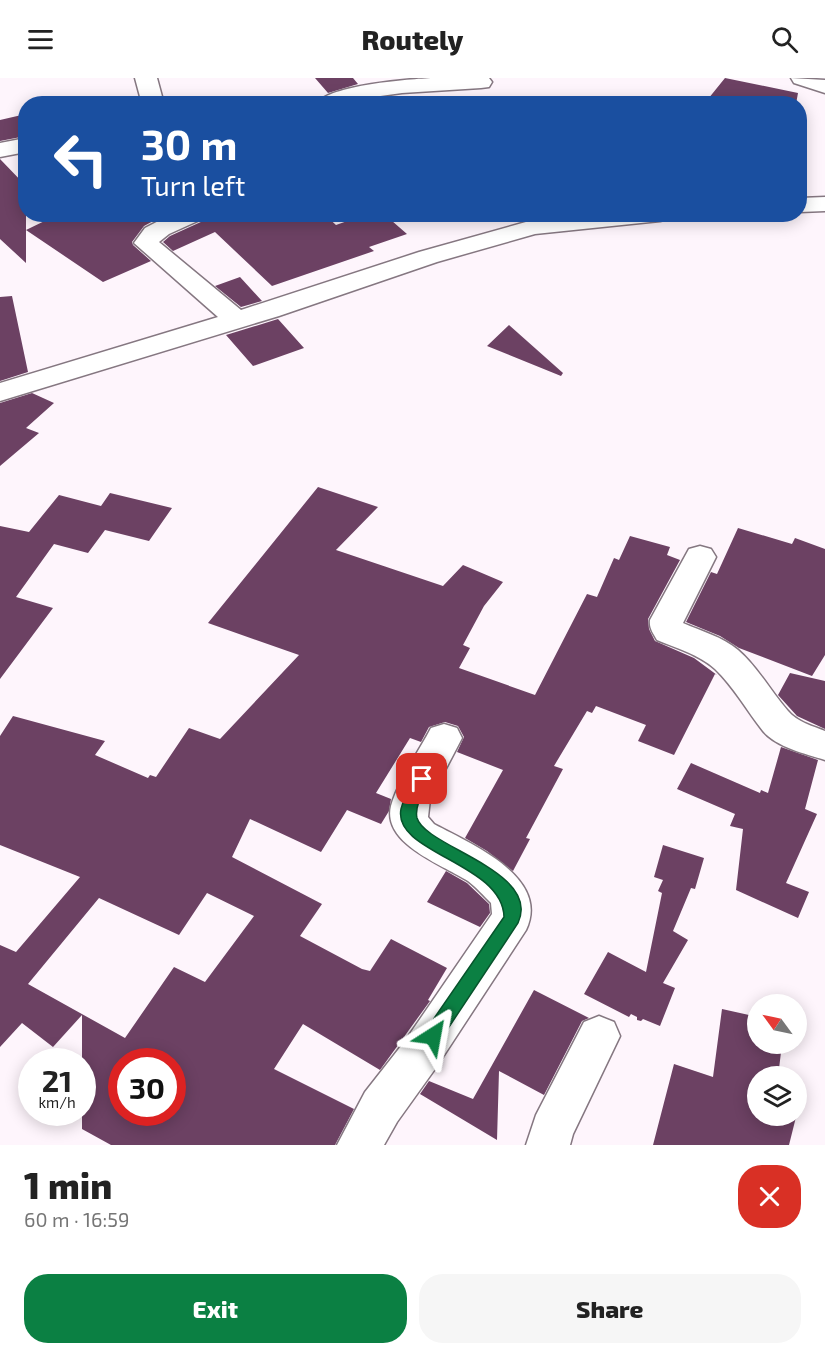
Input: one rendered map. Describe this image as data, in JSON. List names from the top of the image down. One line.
{"north":"top left","page":{"header":"Routely","turn":["30 m","Turn left"],"speed":"21 km/h","limit":"30","heading":["1 min","60 m · 16:59"],"buttons":["Exit","Share"]}}
